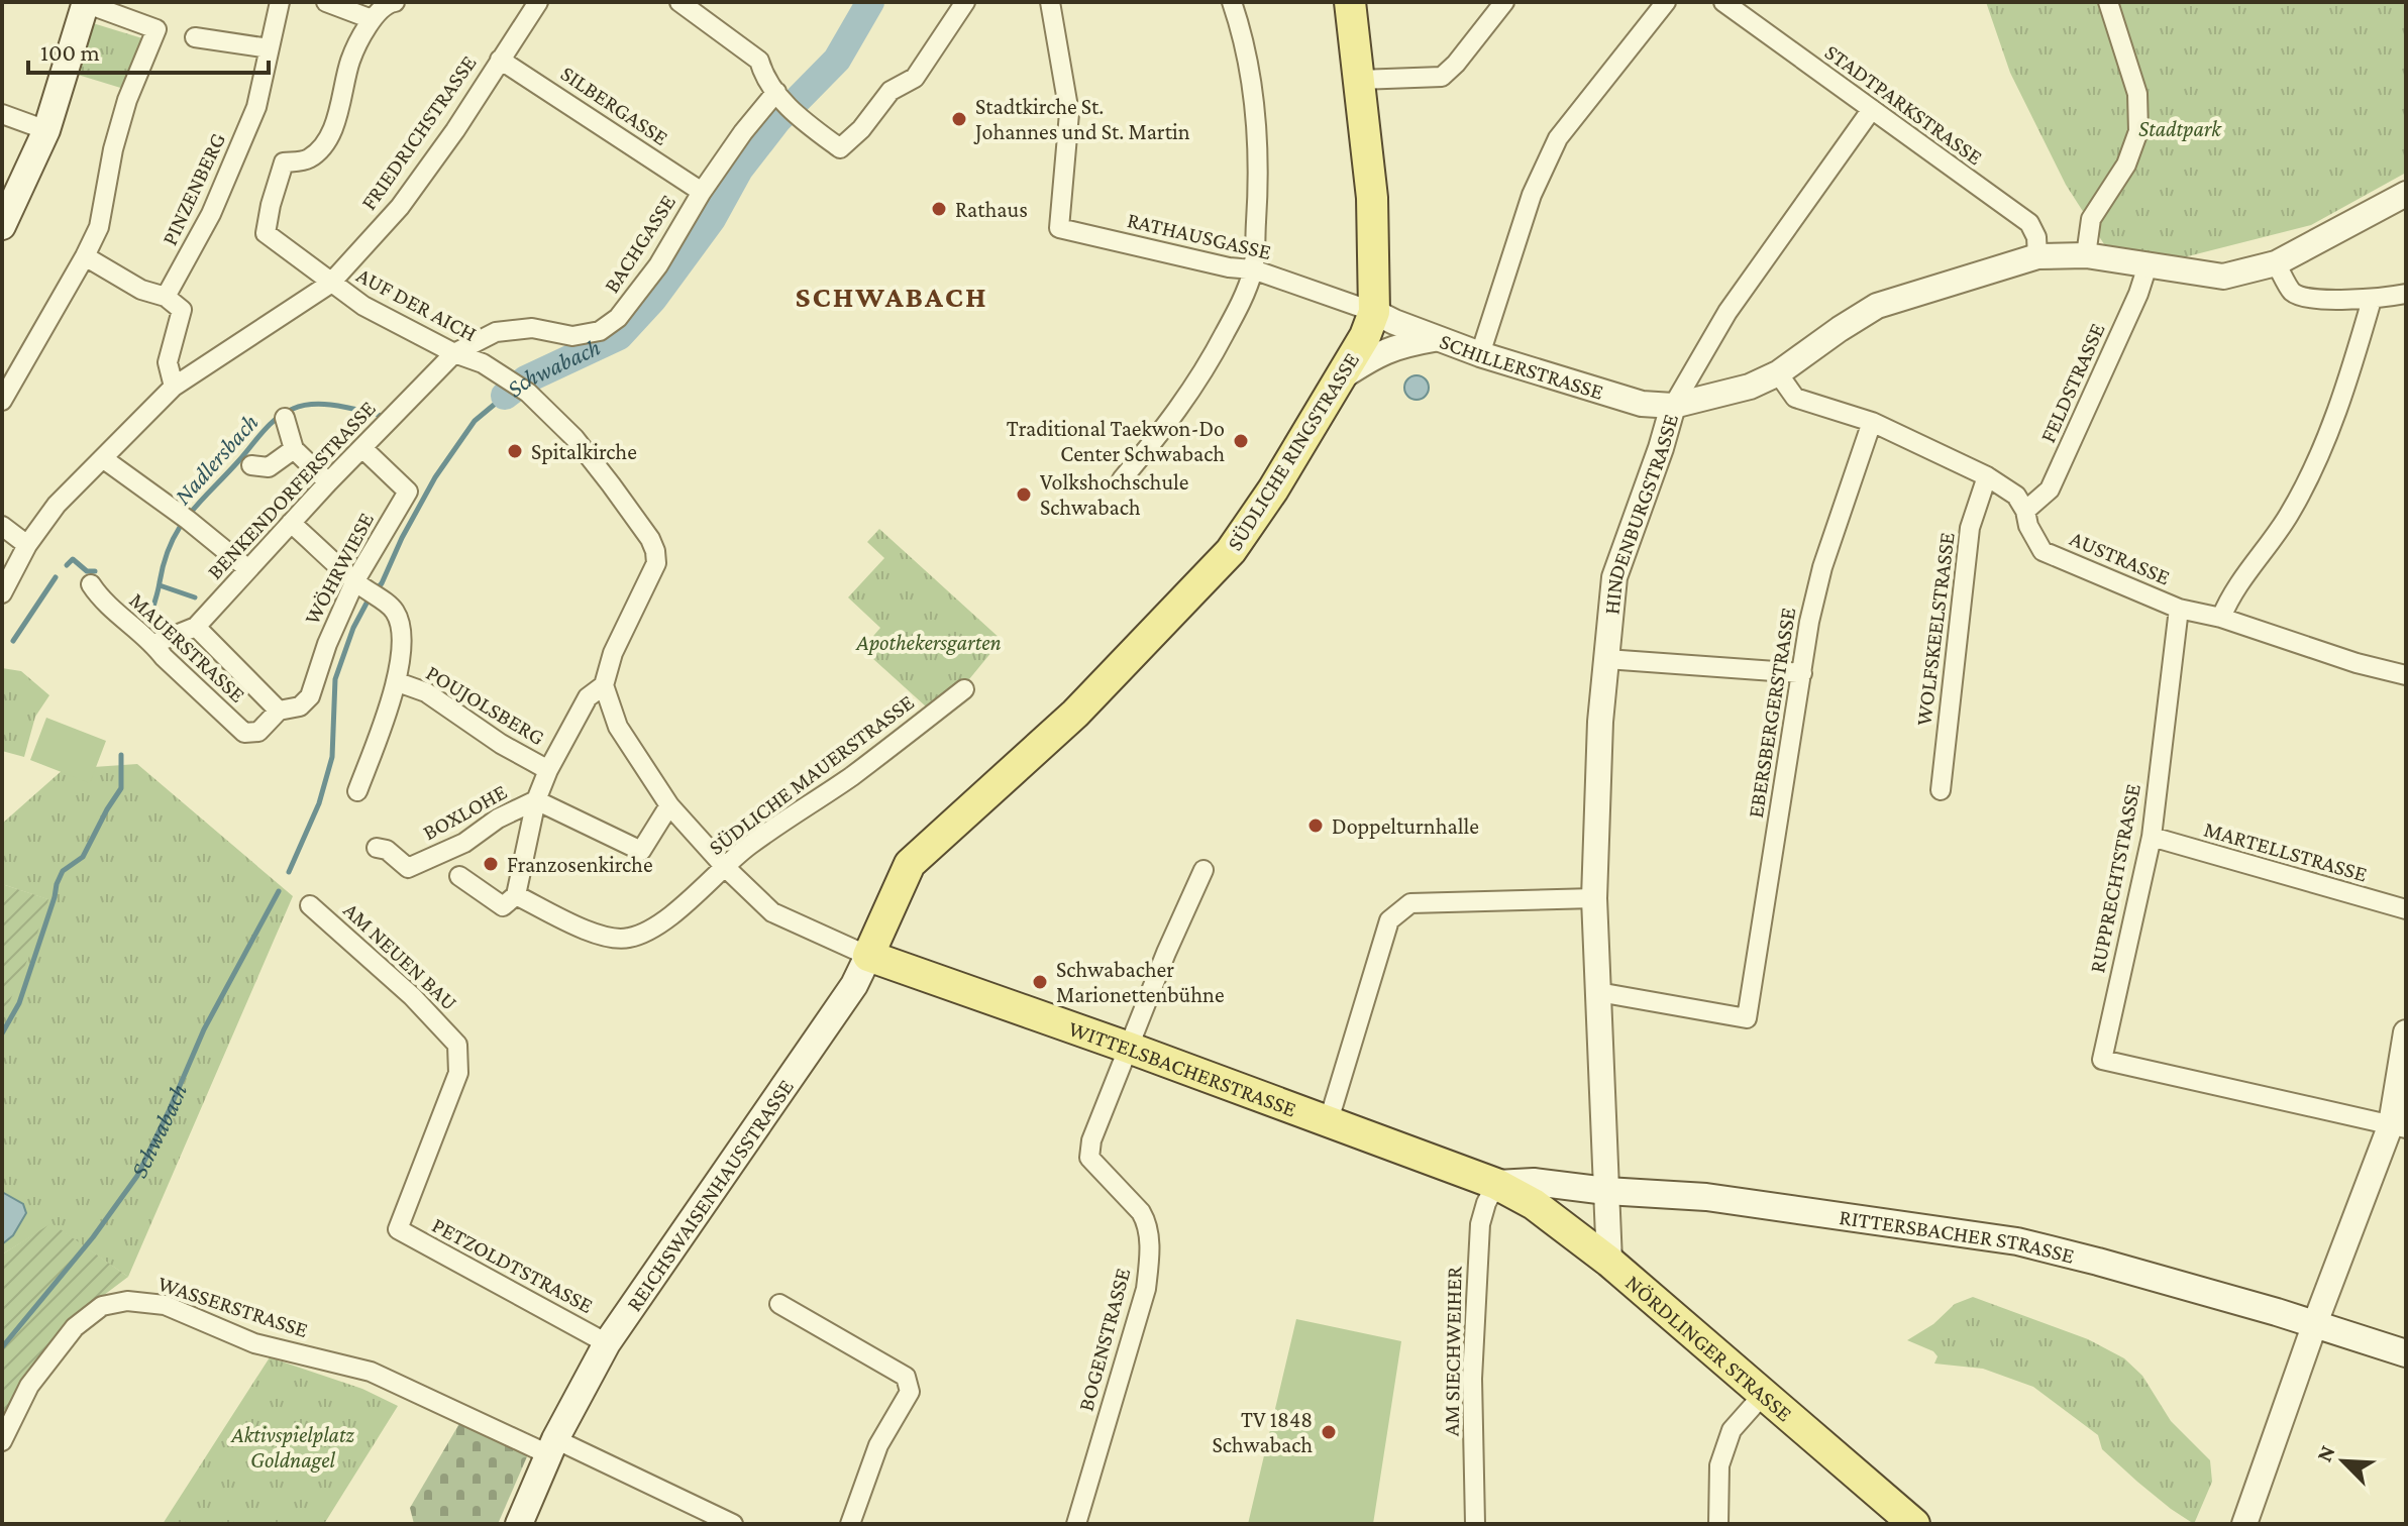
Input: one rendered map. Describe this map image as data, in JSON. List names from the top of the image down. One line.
{"streets":{"main road":["SÜDLICHE RINGSTRASSE","WITTELSBACHERSTRASSE","REICHSWAISENHAUSSTRASSE","RITTERSBACHER STRASSE","NÖRDLINGER STRASSE"],"street":["STADTPARKSTRASSE","SILBERGASSE","FRIEDRICHSTRASSE","PINZENBERG","RATHAUSGASSE","BACHGASSE","AUF DER AICH","SCHILLERSTRASSE","FELDSTRASSE","BENKENDORFERSTRASSE","HINDENBURGSTRASSE","AUSTRASSE","WÖHRWIESE","WOLFSKEELSTRASSE","MAUERSTRASSE","POUJOLSBERG","EBERSBERGERSTRASSE","SÜDLICHE MAUERSTRASSE","BOXLOHE","MARTELLSTRASSE","RUPPRECHTSTRASSE","AM NEUEN BAU","PETZOLDTSTRASSE","WASSERSTRASSE","BOGENSTRASSE","AM SIECHWEIHER"]},"crossings":[["STADTPARKSTRASSE","HINDENBURGSTRASSE"],["SILBERGASSE","FRIEDRICHSTRASSE"],["SILBERGASSE","BACHGASSE"],["FRIEDRICHSTRASSE","AUF DER AICH"],["RATHAUSGASSE","SCHILLERSTRASSE"],["RATHAUSGASSE","SÜDLICHE RINGSTRASSE"],["BACHGASSE","AUF DER AICH"],["BACHGASSE","BENKENDORFERSTRASSE"],["AUF DER AICH","BENKENDORFERSTRASSE"],["AUF DER AICH","BOXLOHE"],["SCHILLERSTRASSE","SÜDLICHE RINGSTRASSE"],["SCHILLERSTRASSE","HINDENBURGSTRASSE"],["FELDSTRASSE","HINDENBURGSTRASSE"],["FELDSTRASSE","AUSTRASSE"],["SÜDLICHE RINGSTRASSE","WITTELSBACHERSTRASSE"],["SÜDLICHE RINGSTRASSE","REICHSWAISENHAUSSTRASSE"],["BENKENDORFERSTRASSE","WÖHRWIESE"],["BENKENDORFERSTRASSE","MAUERSTRASSE"],["HINDENBURGSTRASSE","AUSTRASSE"],["HINDENBURGSTRASSE","EBERSBERGERSTRASSE"],["HINDENBURGSTRASSE","RITTERSBACHER STRASSE"],["HINDENBURGSTRASSE","NÖRDLINGER STRASSE"],["AUSTRASSE","WOLFSKEELSTRASSE"],["AUSTRASSE","EBERSBERGERSTRASSE"],["AUSTRASSE","RUPPRECHTSTRASSE"],["WÖHRWIESE","MAUERSTRASSE"],["POUJOLSBERG","BOXLOHE"],["SÜDLICHE MAUERSTRASSE","BOXLOHE"],["MARTELLSTRASSE","RUPPRECHTSTRASSE"],["AM NEUEN BAU","PETZOLDTSTRASSE"],["WITTELSBACHERSTRASSE","REICHSWAISENHAUSSTRASSE"],["WITTELSBACHERSTRASSE","RITTERSBACHER STRASSE"],["WITTELSBACHERSTRASSE","BOGENSTRASSE"],["WITTELSBACHERSTRASSE","NÖRDLINGER STRASSE"],["WITTELSBACHERSTRASSE","AM SIECHWEIHER"],["REICHSWAISENHAUSSTRASSE","PETZOLDTSTRASSE"],["REICHSWAISENHAUSSTRASSE","WASSERSTRASSE"],["RITTERSBACHER STRASSE","NÖRDLINGER STRASSE"],["RITTERSBACHER STRASSE","AM SIECHWEIHER"],["NÖRDLINGER STRASSE","AM SIECHWEIHER"]],"districts":["SCHWABACH"],"water":["Schwabach","Nadlersbach"],"parks":["Stadtpark","Apothekersgarten","Aktivspielplatz Goldnagel"],"places":["Stadtkirche St. Johannes und St. Martin","Rathaus","Traditional Taekwon-Do Center Schwabach","Spitalkirche","Volkshochschule Schwabach","Doppelturnhalle","Franzosenkirche","Schwabacher Marionettenbühne","TV 1848 Schwabach"],"scale_bar":"100 m","north":"top left"}
